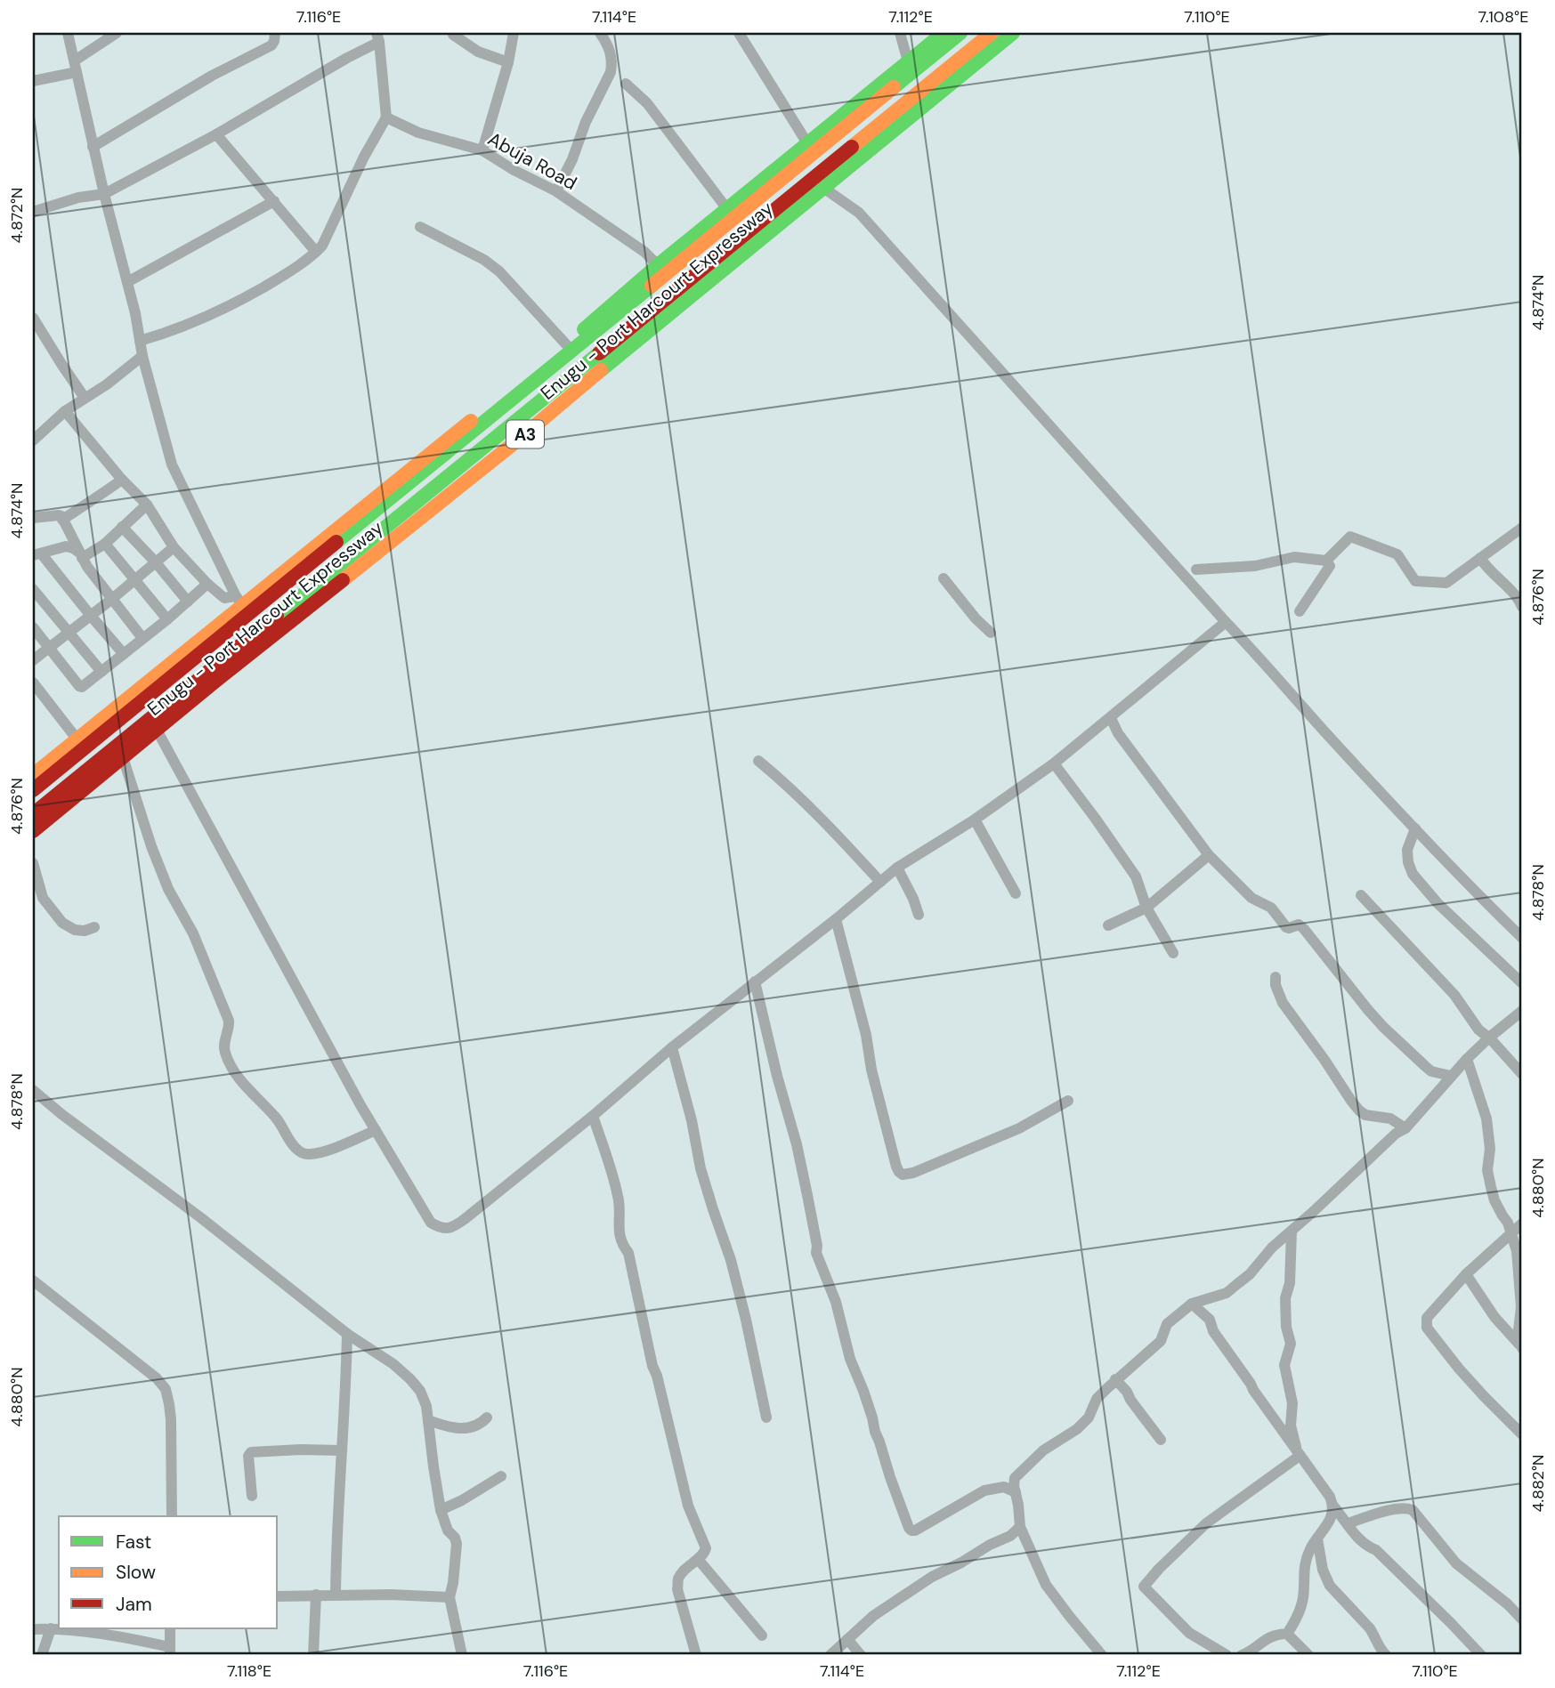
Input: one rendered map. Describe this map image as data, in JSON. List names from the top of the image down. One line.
{"streets":{"main road":["Enugu - Port Harcourt Expressway","A3"],"street":["Abuja Road"]},"crossings":[["Abuja Road","Enugu - Port Harcourt Expressway"]],"legend":["Fast","Slow","Jam"],"coordinates":["7.116°E","7.114°E","7.112°E","7.110°E","7.108°E","4.872°N","4.874°N","4.876°N","4.878°N","4.880°N","4.882°N","7.118°E"]}
